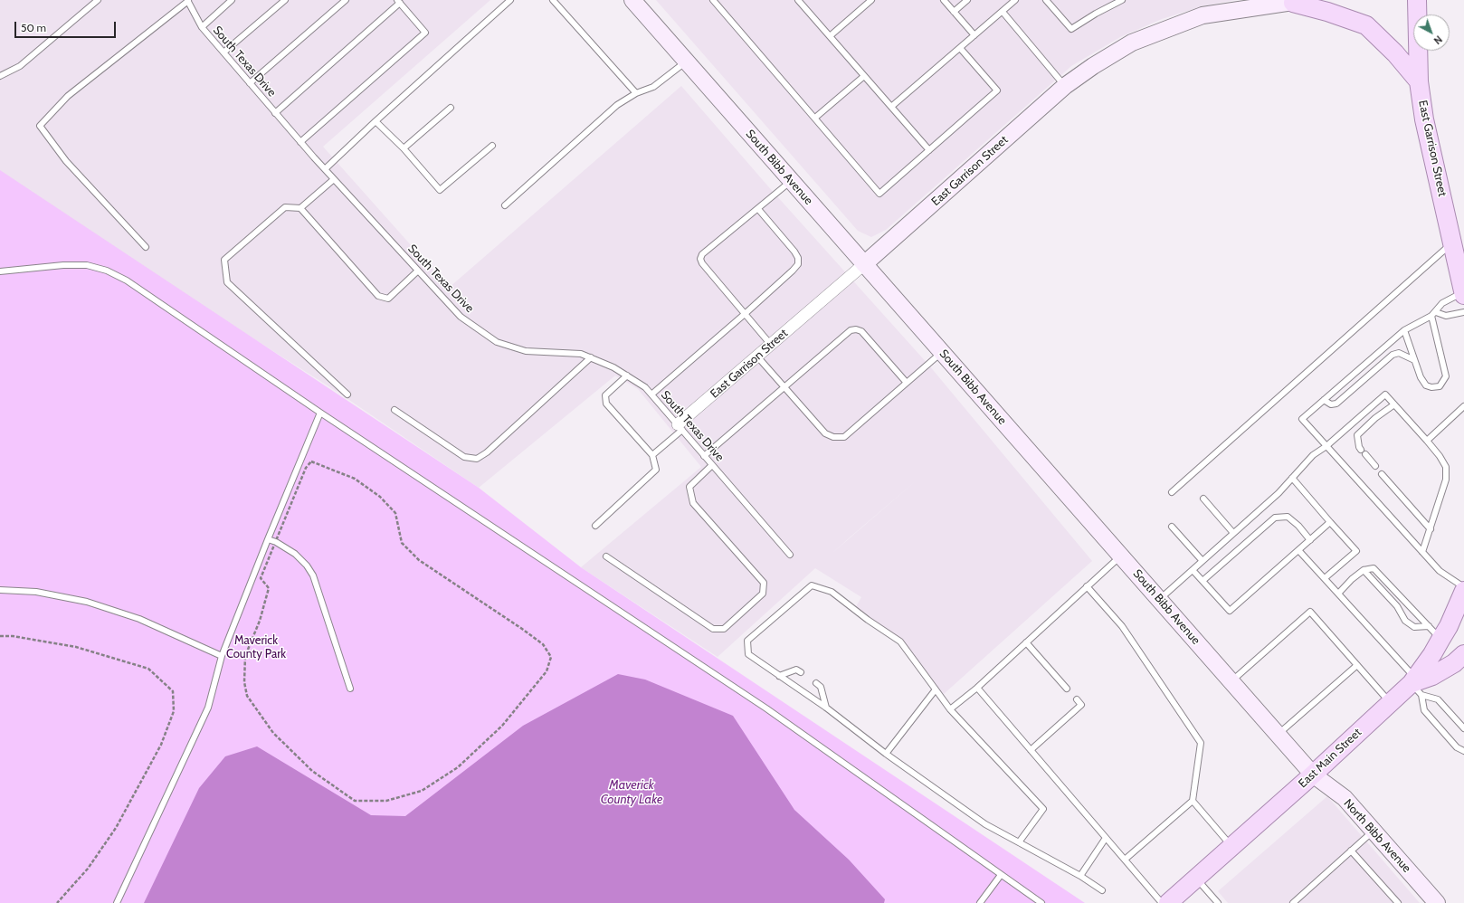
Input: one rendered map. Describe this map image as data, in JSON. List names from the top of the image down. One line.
{"streets":{"main road":["East Garrison Street","South Bibb Avenue","East Main Street","North Bibb Avenue"],"lane":["South Texas Drive"]},"crossings":[["South Texas Drive","East Garrison Street"],["East Garrison Street","South Bibb Avenue"],["South Bibb Avenue","East Main Street"],["South Bibb Avenue","North Bibb Avenue"],["East Main Street","North Bibb Avenue"]],"water":["Maverick County Lake"],"parks":["Maverick County Park"],"scale_bar":"50 m","north":"bottom right"}
